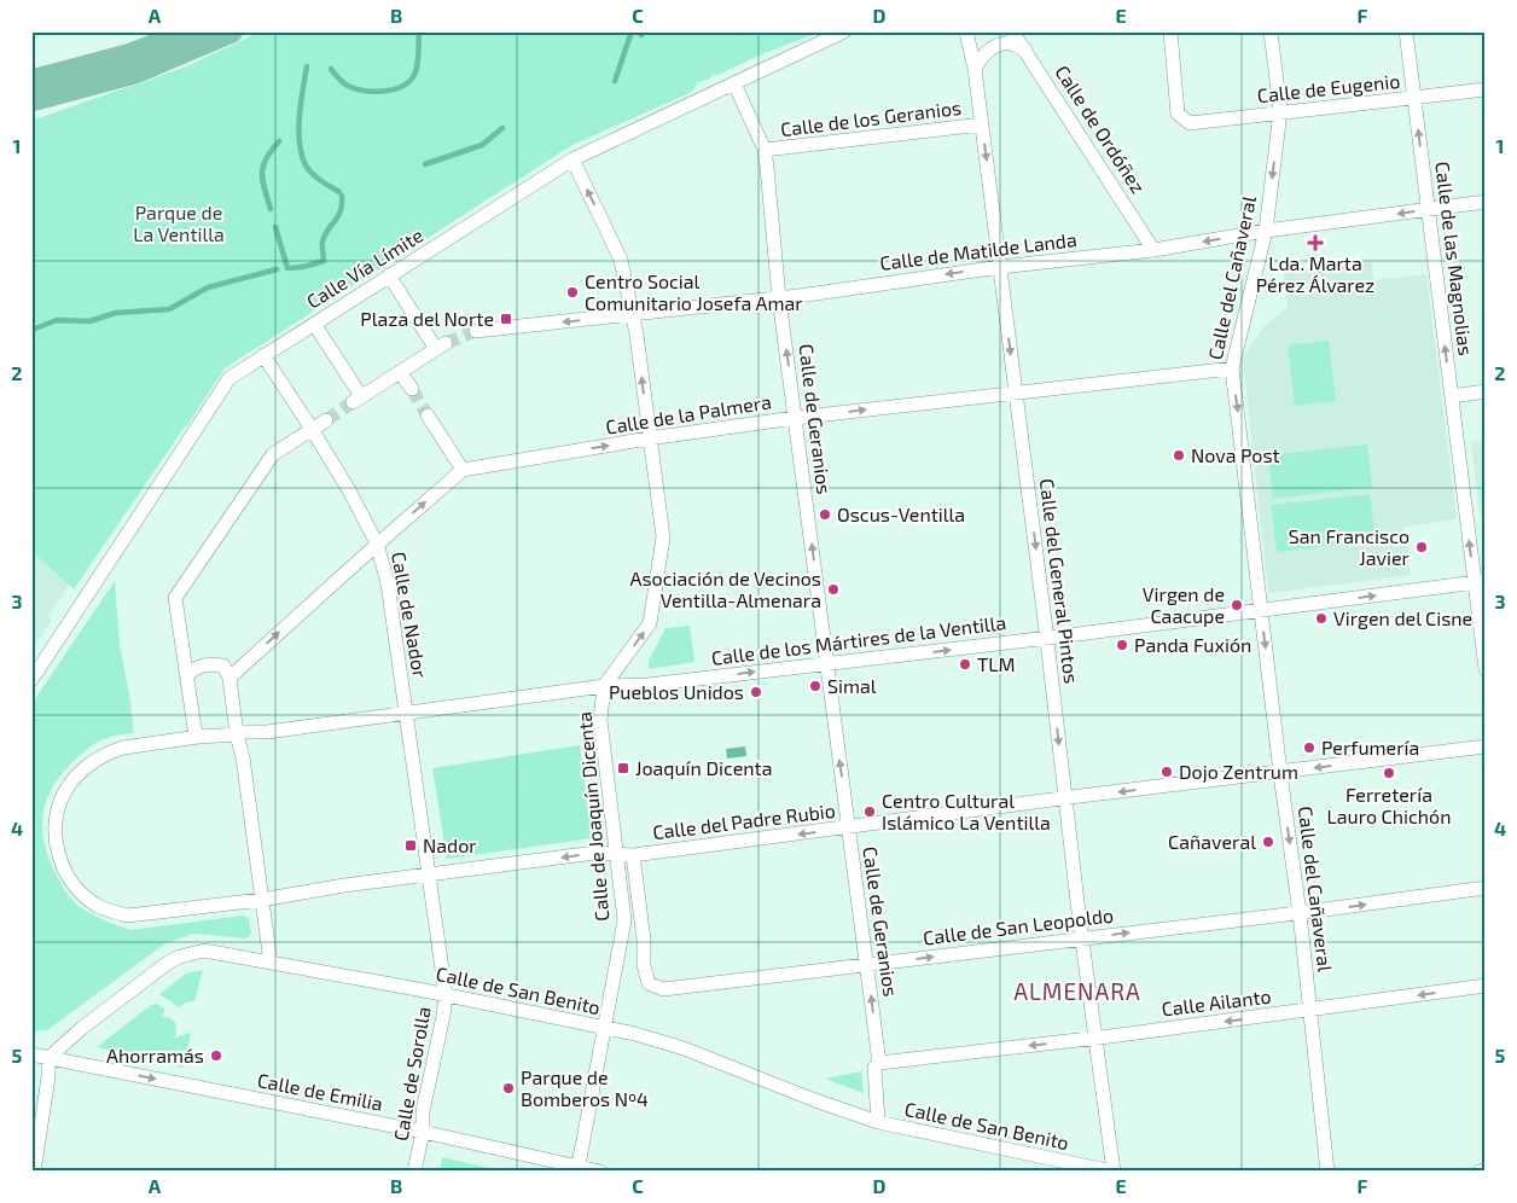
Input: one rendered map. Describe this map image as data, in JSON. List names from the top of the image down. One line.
{"streets":{"street":["Calle de Eugenio","Calle de los Geranios","Calle de Ordóñez","Calle de Matilde Landa","Calle de las Magnolias","Calle Vía Límite","Calle del Cañaveral","Calle de la Palmera","Calle de Geranios","Calle del General Pintos","Calle de Nador","Calle de los Mártires de la Ventilla","Calle de Joaquín Dicenta","Calle del Padre Rubio","Calle de San Leopoldo","Calle de San Benito","Calle Ailanto","Calle de Sorolla","Calle de Emilia"]},"crossings":[["Calle de Eugenio","Calle de las Magnolias"],["Calle de Eugenio","Calle del Cañaveral"],["Calle de los Geranios","Calle de Geranios"],["Calle de los Geranios","Calle del General Pintos"],["Calle de Ordóñez","Calle de Matilde Landa"],["Calle de Matilde Landa","Calle de las Magnolias"],["Calle de Matilde Landa","Calle del Cañaveral"],["Calle de Matilde Landa","Calle de Geranios"],["Calle de Matilde Landa","Calle del General Pintos"],["Calle de Matilde Landa","Calle de Joaquín Dicenta"],["Calle de las Magnolias","Calle de los Mártires de la Ventilla"],["Calle Vía Límite","Calle de Geranios"],["Calle Vía Límite","Calle de Nador"],["Calle Vía Límite","Calle de Joaquín Dicenta"],["Calle del Cañaveral","Calle de la Palmera"],["Calle del Cañaveral","Calle de los Mártires de la Ventilla"],["Calle del Cañaveral","Calle del Padre Rubio"],["Calle del Cañaveral","Calle de San Leopoldo"],["Calle del Cañaveral","Calle Ailanto"],["Calle de la Palmera","Calle de Geranios"],["Calle de la Palmera","Calle del General Pintos"],["Calle de la Palmera","Calle de Joaquín Dicenta"],["Calle de Geranios","Calle de los Mártires de la Ventilla"],["Calle de Geranios","Calle del Padre Rubio"],["Calle de Geranios","Calle de San Leopoldo"],["Calle de Geranios","Calle de San Benito"],["Calle de Geranios","Calle Ailanto"],["Calle del General Pintos","Calle de los Mártires de la Ventilla"],["Calle del General Pintos","Calle del Padre Rubio"],["Calle del General Pintos","Calle de San Leopoldo"],["Calle del General Pintos","Calle de San Benito"],["Calle del General Pintos","Calle Ailanto"],["Calle de Nador","Calle de los Mártires de la Ventilla"],["Calle de Nador","Calle del Padre Rubio"],["Calle de Nador","Calle de Sorolla"],["Calle de los Mártires de la Ventilla","Calle de Joaquín Dicenta"],["Calle de los Mártires de la Ventilla","Calle del Padre Rubio"],["Calle de Joaquín Dicenta","Calle del Padre Rubio"],["Calle de Joaquín Dicenta","Calle de San Benito"],["Calle de Joaquín Dicenta","Calle de Emilia"],["Calle del Padre Rubio","Calle de San Leopoldo"],["Calle del Padre Rubio","Calle de Sorolla"],["Calle de San Benito","Calle de Sorolla"],["Calle de San Benito","Calle de Emilia"],["Calle de Sorolla","Calle de Emilia"]],"one_way":["Calle de Matilde Landa","Calle de las Magnolias","Calle del Cañaveral","Calle de la Palmera","Calle de Geranios","Calle del General Pintos","Calle de los Mártires de la Ventilla","Calle de Joaquín Dicenta","Calle del Padre Rubio","Calle de San Leopoldo","Calle Ailanto","Calle de Emilia"],"districts":["ALMENARA"],"parks":["Parque de La Ventilla"],"places":{"health":["Lda. Marta Pérez Álvarez"],"other":["Centro Social Comunitario Josefa Amar","Nova Post","Oscus-Ventilla","San Francisco Javier","Asociación de Vecinos Ventilla-Almenara","Virgen de Caacupe","Virgen del Cisne","Panda Fuxión","TLM","Simal","Pueblos Unidos","Perfumería","Dojo Zentrum","Ferretería Lauro Chichón","Centro Cultural Islámico La Ventilla","Cañaveral","Ahorramás","Parque de Bomberos Nº4"],"transit":["Plaza del Norte","Joaquín Dicenta","Nador"]},"grid":{"columns":["A","B","C","D","E","F"],"rows":["1","2","3","4","5"]}}
